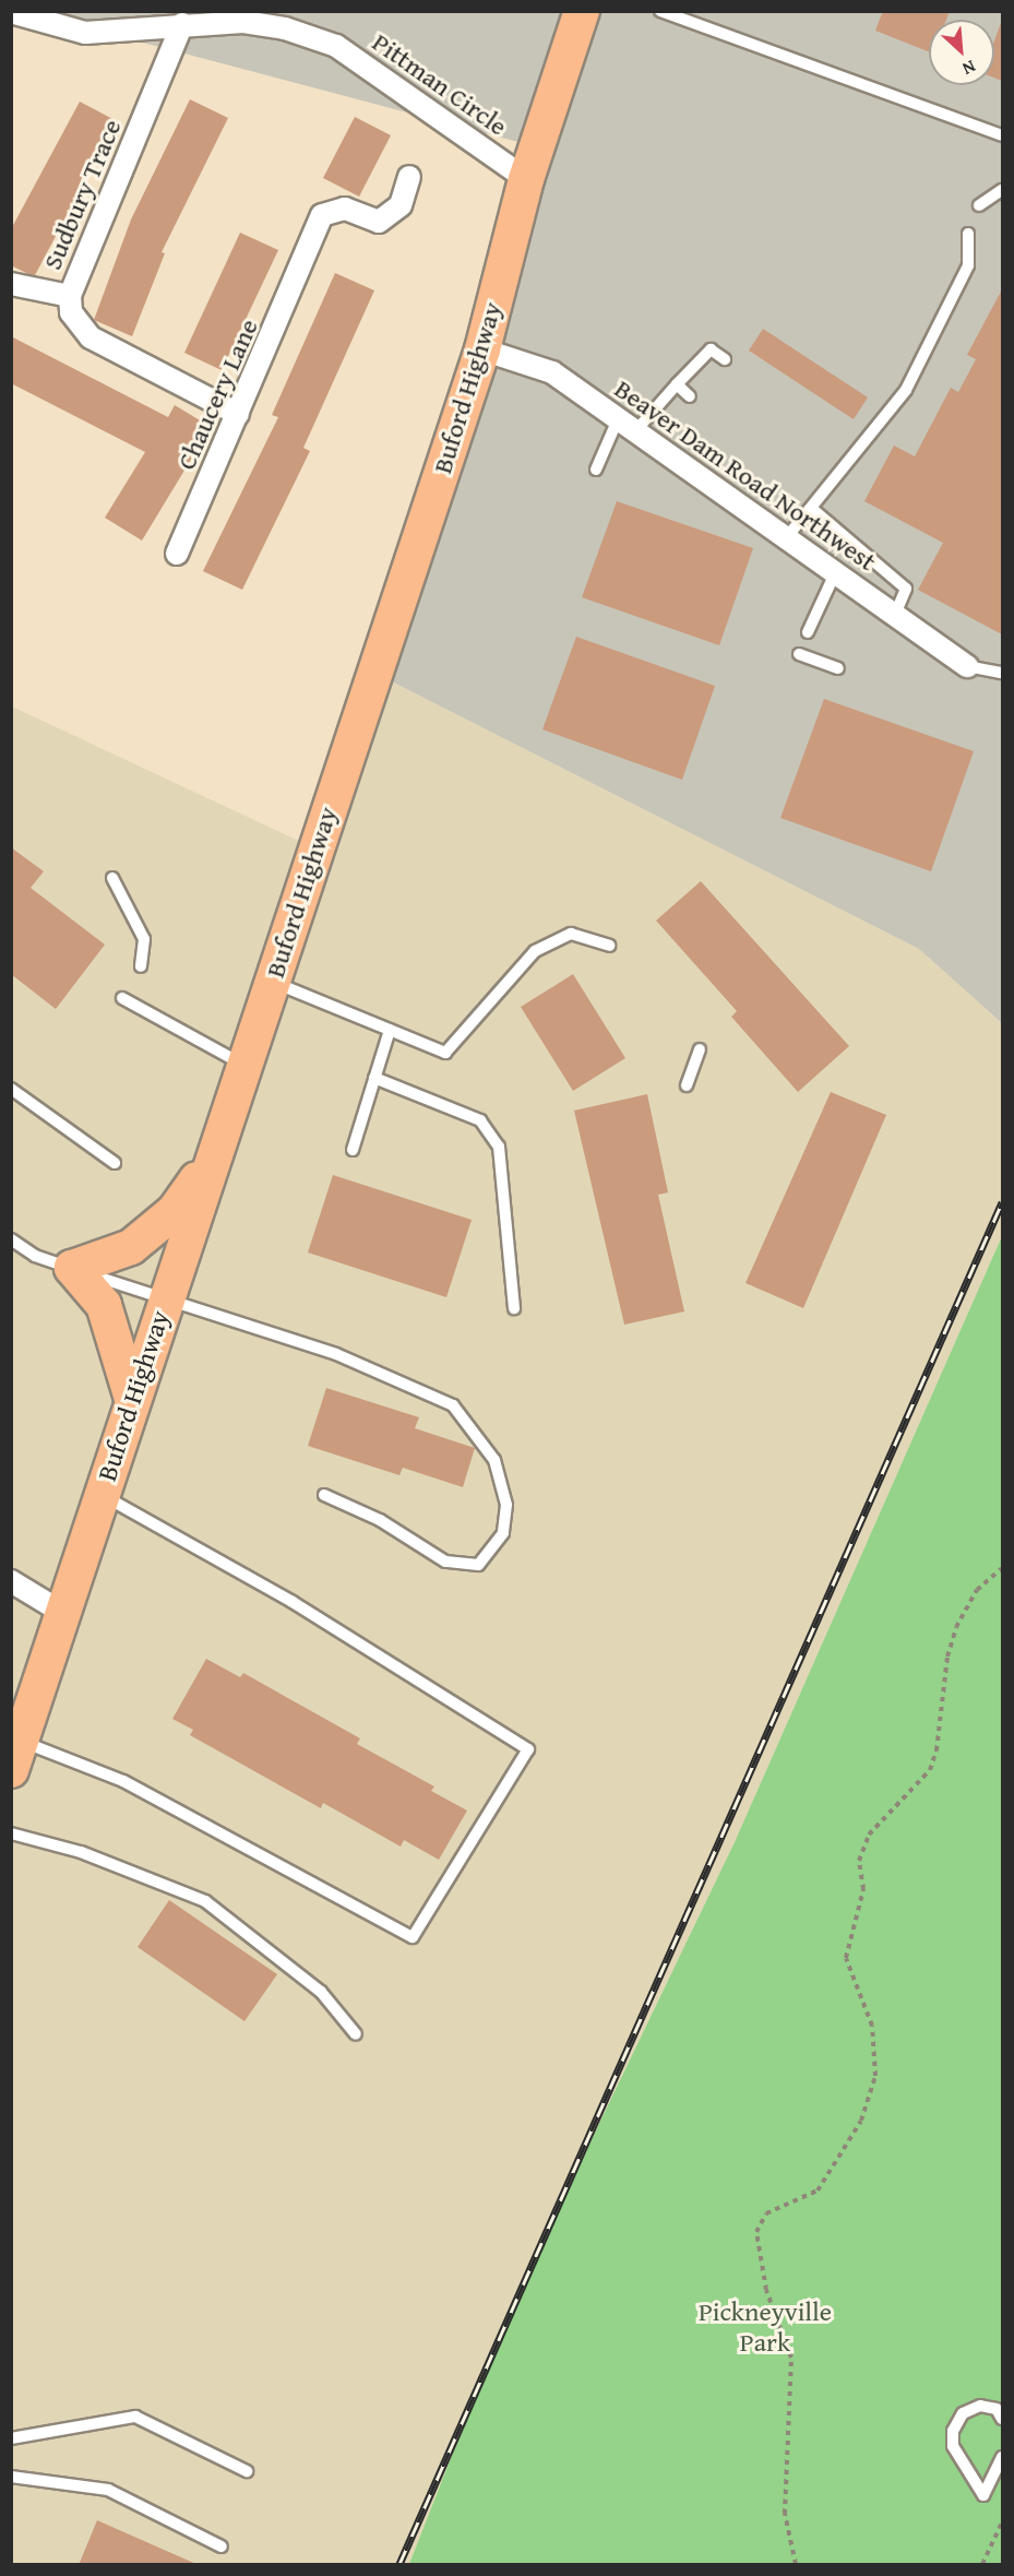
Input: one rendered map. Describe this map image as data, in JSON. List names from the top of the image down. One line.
{"streets":{"main road":["Buford Highway"],"street":["Pittman Circle","Sudbury Trace","Chaucery Lane","Beaver Dam Road Northwest"]},"crossings":[["Pittman Circle","Sudbury Trace"],["Pittman Circle","Buford Highway"],["Sudbury Trace","Chaucery Lane"],["Buford Highway","Beaver Dam Road Northwest"]],"parks":["Pickneyville Park"],"north":"bottom right"}
